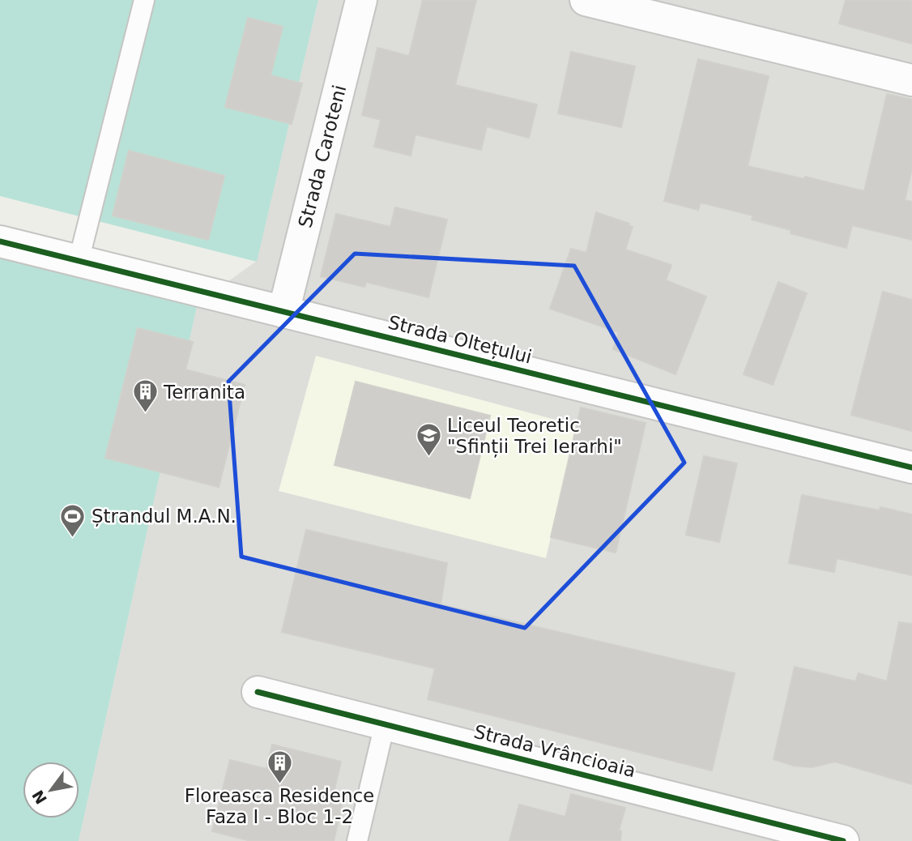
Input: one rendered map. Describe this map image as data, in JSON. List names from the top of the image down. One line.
{"streets":{"street":["Strada Caroteni","Strada Oltețului","Strada Vrâncioaia"]},"crossings":[["Strada Caroteni","Strada Oltețului"]],"places":{"building":["Terranita","Floreasca Residence Faza I - Bloc 1-2"],"school or university":["Liceul Teoretic \"Sfinții Trei Ierarhi\""],"sports":["Ștrandul M.A.N."]},"north":"bottom left"}
